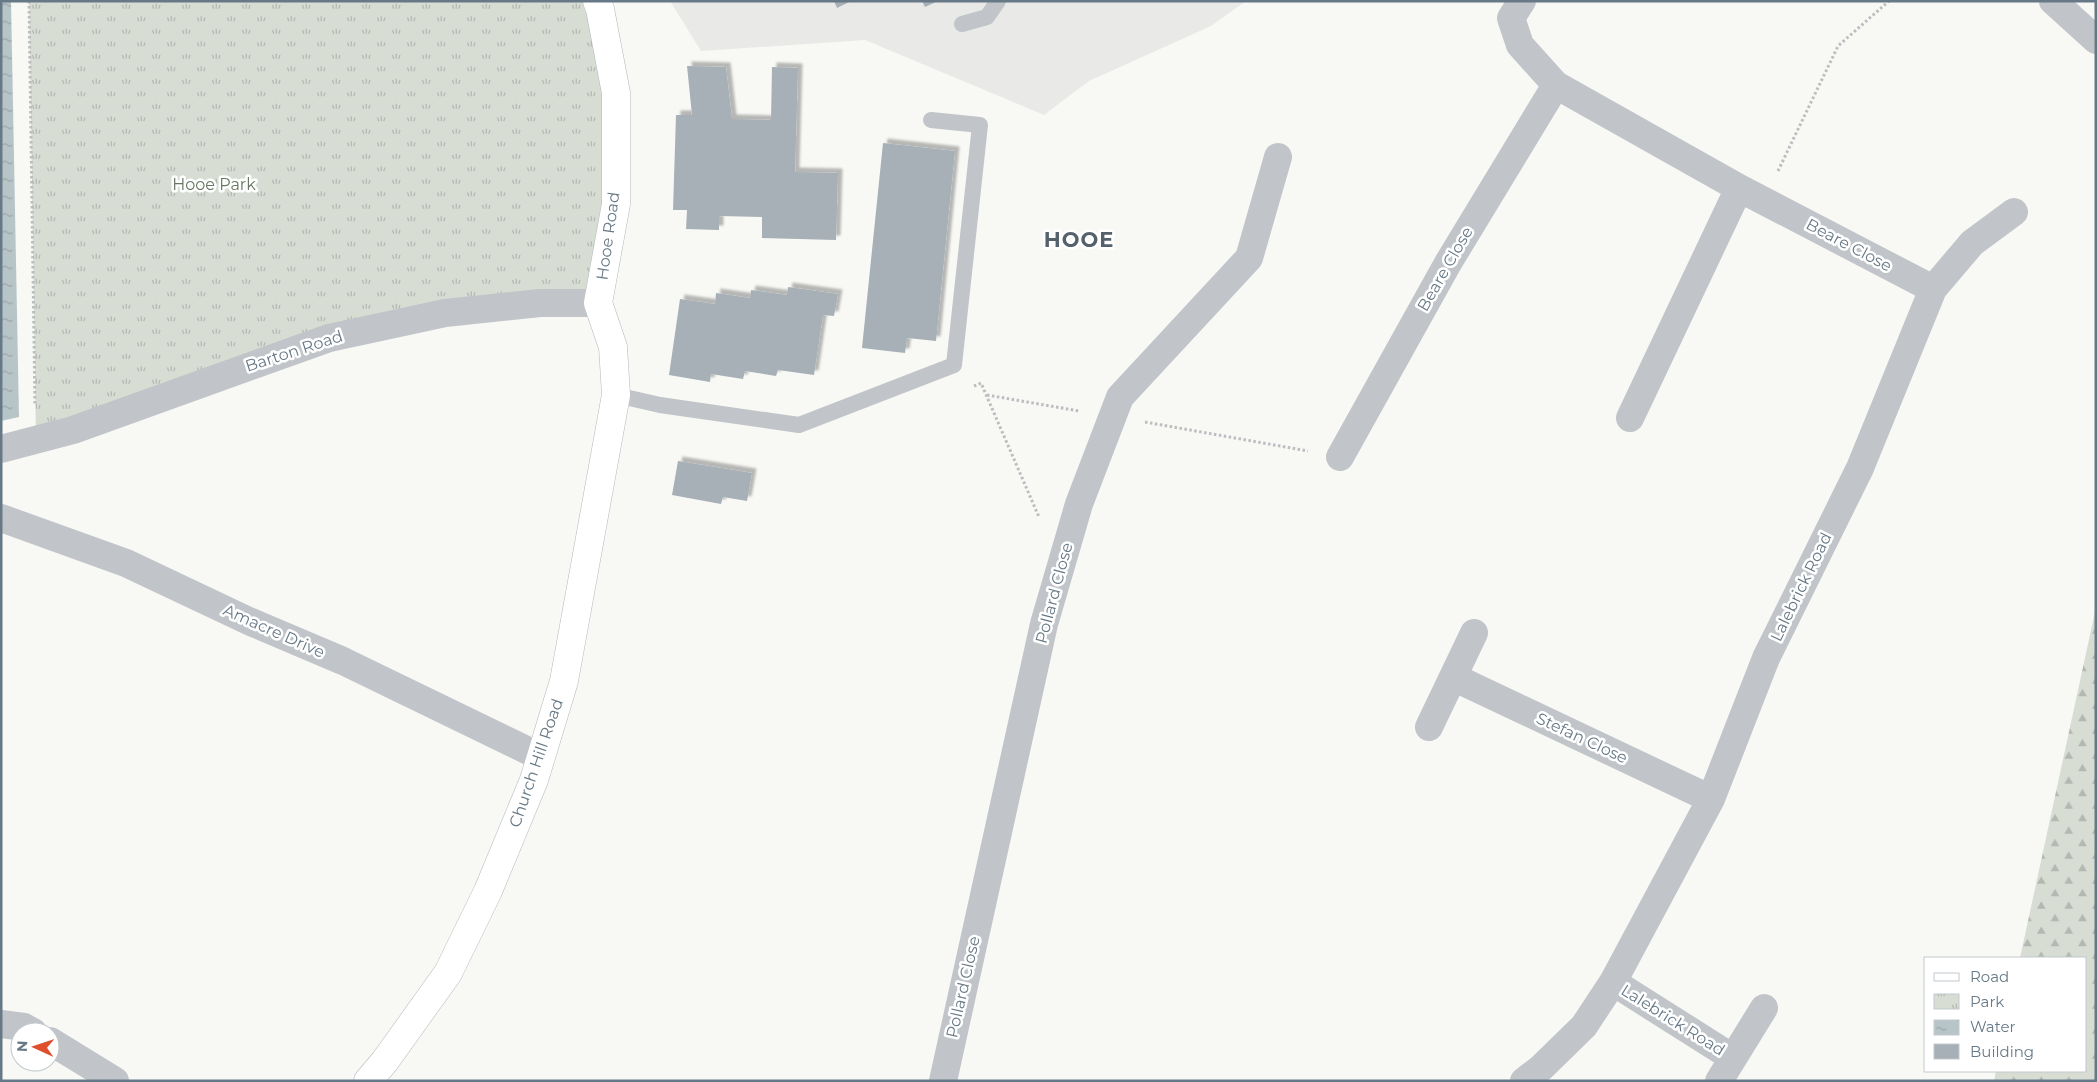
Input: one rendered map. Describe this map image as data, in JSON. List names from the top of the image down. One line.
{"streets":{"street":["Hooe Road","Beare Close","Barton Road","Lalebrick Road","Pollard Close","Amacre Drive","Stefan Close","Church Hill Road"]},"crossings":[["Hooe Road","Barton Road"],["Hooe Road","Church Hill Road"],["Beare Close","Lalebrick Road"],["Lalebrick Road","Stefan Close"],["Amacre Drive","Church Hill Road"]],"districts":["HOOE"],"parks":["Hooe Park"],"legend":["Road","Park","Water","Building"],"north":"left"}
